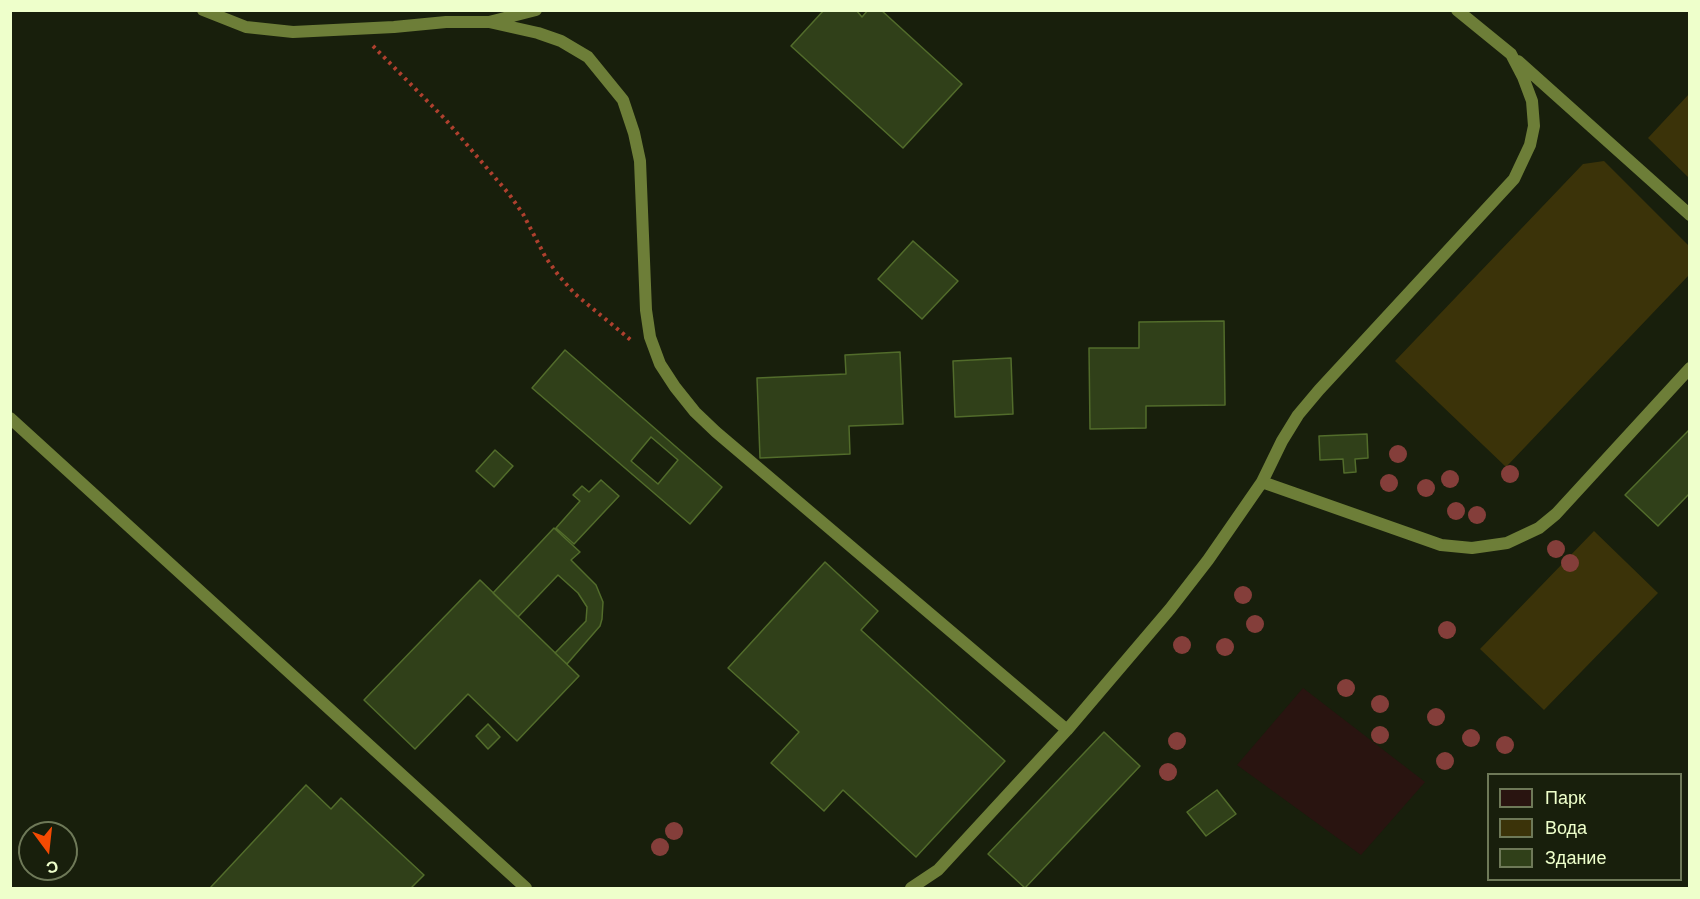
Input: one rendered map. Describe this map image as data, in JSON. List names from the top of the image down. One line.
{"legend":["Парк","Вода","Здание"],"north":"bottom"}
